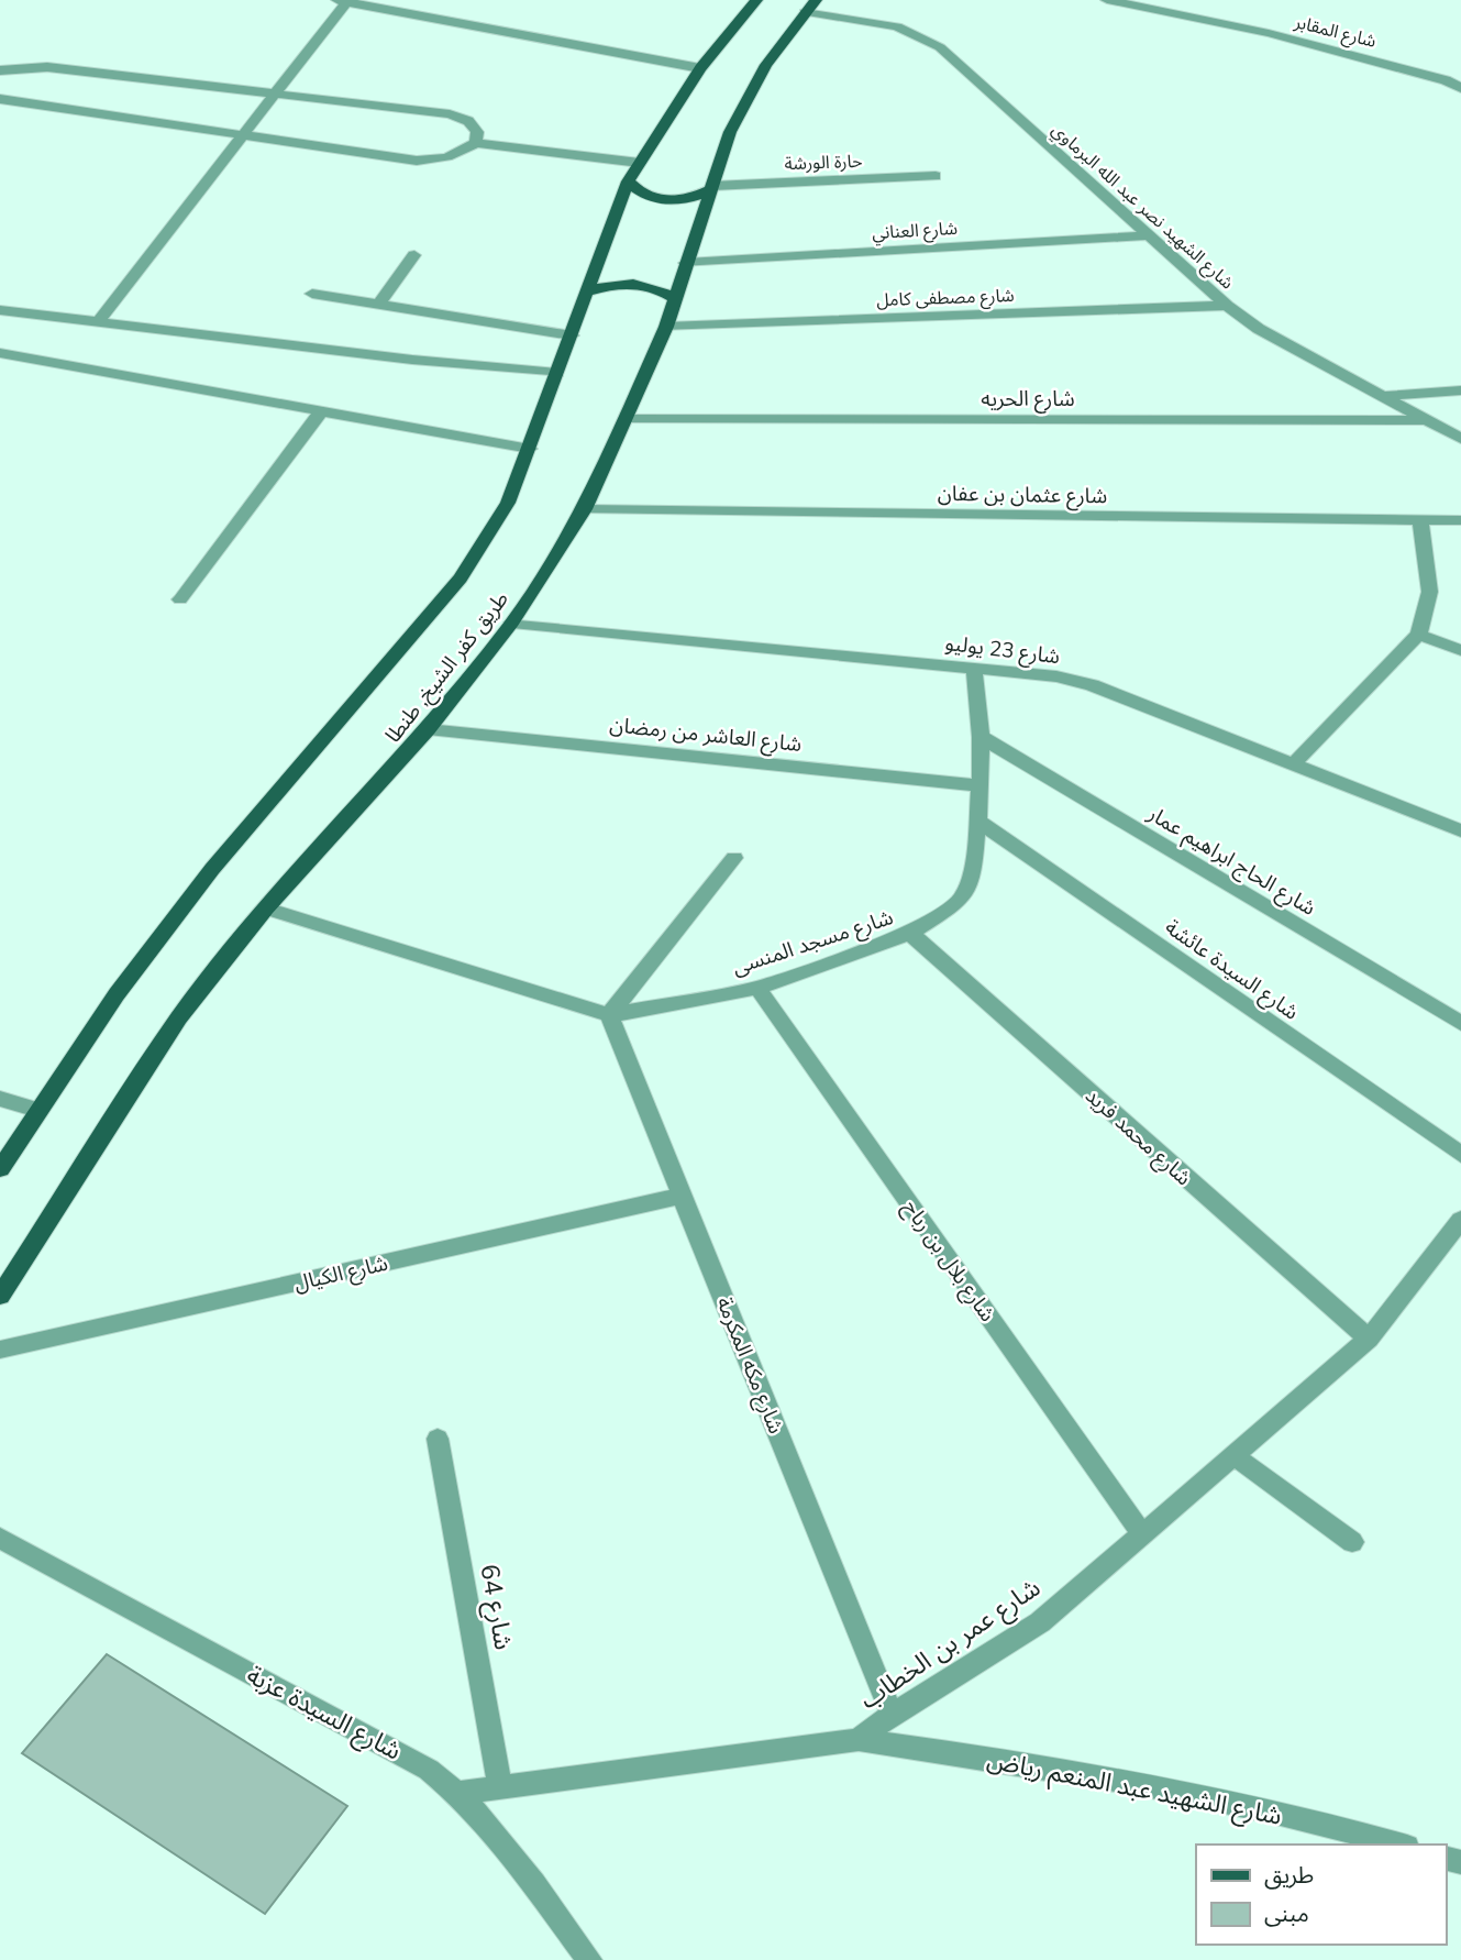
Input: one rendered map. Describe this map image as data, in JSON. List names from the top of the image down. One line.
{"streets":{"main road":["طريق كفر الشيخ, طنطا"],"street":["شارع المقابر","حارة الورشة","شارع الشهيد نصر عبد الله البرماوي","شارع العناني","شارع مصطفى كامل","شارع الحريه","شارع عثمان بن عفان","شارع 23 يوليو","شارع العاشر من رمضان","شارع الحاج ابراهيم عمار","شارع مسجد المنسى","شارع السيدة عائشة","شارع محمد فريد","شارع بلال بن رباح","شارع الكيال","شارع مكه المكرمة","شارع 64","شارع عمر بن الخطاب","شارع السيدة عزبة","شارع الشهيد عبد المنعم رياض"]},"crossings":[["حارة الورشة","طريق كفر الشيخ, طنطا"],["شارع الشهيد نصر عبد الله البرماوي","شارع العناني"],["شارع الشهيد نصر عبد الله البرماوي","شارع مصطفى كامل"],["شارع الشهيد نصر عبد الله البرماوي","شارع الحريه"],["شارع الشهيد نصر عبد الله البرماوي","طريق كفر الشيخ, طنطا"],["شارع العناني","طريق كفر الشيخ, طنطا"],["شارع مصطفى كامل","طريق كفر الشيخ, طنطا"],["شارع الحريه","طريق كفر الشيخ, طنطا"],["شارع عثمان بن عفان","طريق كفر الشيخ, طنطا"],["شارع 23 يوليو","طريق كفر الشيخ, طنطا"],["شارع 23 يوليو","شارع مسجد المنسى"],["طريق كفر الشيخ, طنطا","شارع العاشر من رمضان"],["طريق كفر الشيخ, طنطا","شارع مسجد المنسى"],["شارع العاشر من رمضان","شارع مسجد المنسى"],["شارع الحاج ابراهيم عمار","شارع مسجد المنسى"],["شارع مسجد المنسى","شارع السيدة عائشة"],["شارع مسجد المنسى","شارع محمد فريد"],["شارع مسجد المنسى","شارع بلال بن رباح"],["شارع مسجد المنسى","شارع مكه المكرمة"],["شارع محمد فريد","شارع عمر بن الخطاب"],["شارع بلال بن رباح","شارع عمر بن الخطاب"],["شارع الكيال","شارع مكه المكرمة"],["شارع مكه المكرمة","شارع عمر بن الخطاب"],["شارع 64","شارع عمر بن الخطاب"],["شارع عمر بن الخطاب","شارع السيدة عزبة"],["شارع عمر بن الخطاب","شارع الشهيد عبد المنعم رياض"]],"legend":["طريق","مبنى"]}
